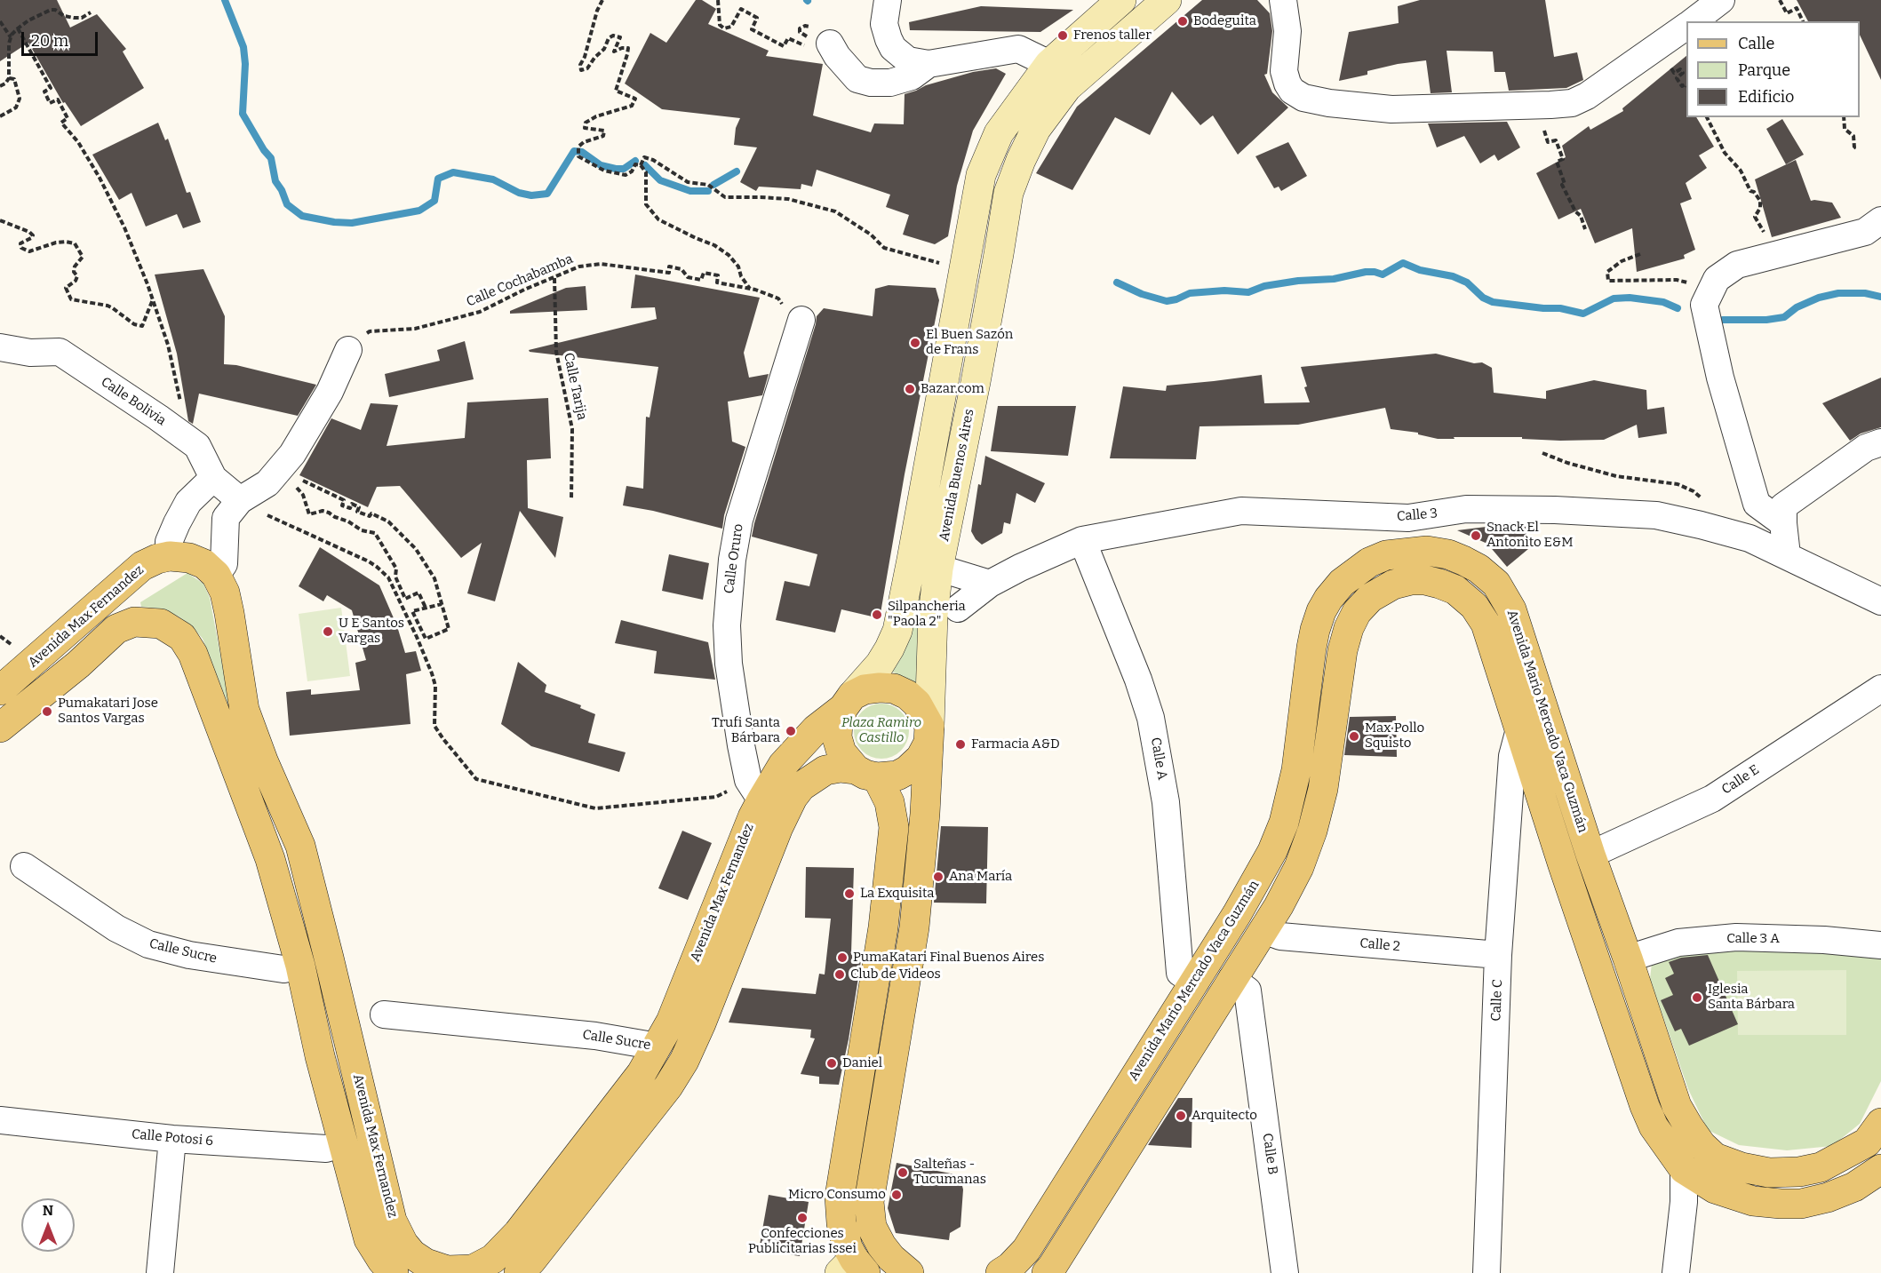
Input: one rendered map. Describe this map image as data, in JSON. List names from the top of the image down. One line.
{"streets":{"main road":["Avenida Buenos Aires","Avenida Max Fernandez","Avenida Mario Mercado Vaca Guzmán"],"street":["Calle Bolivia","Calle 3","Calle Oruro","Calle A","Calle E","Calle 3 A","Calle 2","Calle Sucre","Calle C","Calle Potosi 6","Calle B"],"path":["Calle Cochabamba","Calle Tarija"]},"crossings":[["Calle Cochabamba","Calle Tarija"],["Calle Cochabamba","Calle Oruro"],["Avenida Buenos Aires","Avenida Max Fernandez"],["Calle 3","Calle A"],["Calle Oruro","Avenida Max Fernandez"],["Avenida Max Fernandez","Calle Sucre"],["Avenida Max Fernandez","Calle Potosi 6"],["Avenida Mario Mercado Vaca Guzmán","Calle A"],["Avenida Mario Mercado Vaca Guzmán","Calle E"],["Avenida Mario Mercado Vaca Guzmán","Calle 3 A"],["Calle 2","Calle C"]],"parks":["Plaza Ramiro Castillo"],"places":["Bodeguita","Frenos taller","El Buen Sazón de Frans","Bazar.com","Snack El Antonito E&M","Silpancheria \"Paola 2\"","U E Santos Vargas","Pumakatari Jose Santos Vargas","Trufi Santa Bárbara","Max Pollo Squisto","Farmacia A&D","Ana María","La Exquisita","PumaKatari Final Buenos Aires","Club de Videos","Iglesia Santa Bárbara","Daniel","Arquitecto","Salteñas - Tucumanas","Micro Consumo","Confecciones Publicitarias Issei"],"legend":["Calle","Parque","Edificio"],"scale_bar":"20 m","north":"top"}
